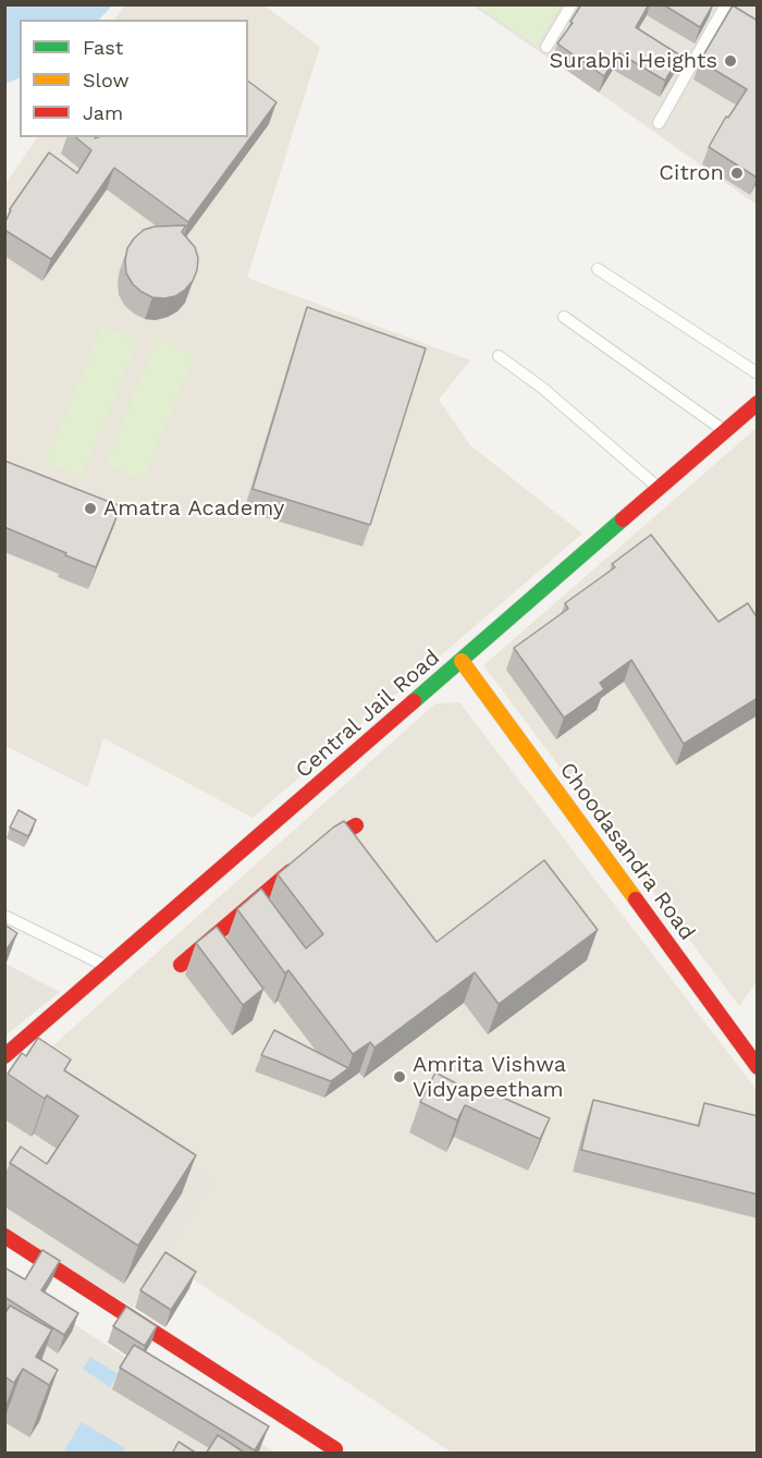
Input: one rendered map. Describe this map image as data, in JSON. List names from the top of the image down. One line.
{"streets":{"street":["Central Jail Road","Choodasandra Road"]},"crossings":[["Central Jail Road","Choodasandra Road"]],"places":["Surabhi Heights","Citron","Amatra Academy","Amrita Vishwa Vidyapeetham"],"legend":["Fast","Slow","Jam"]}
